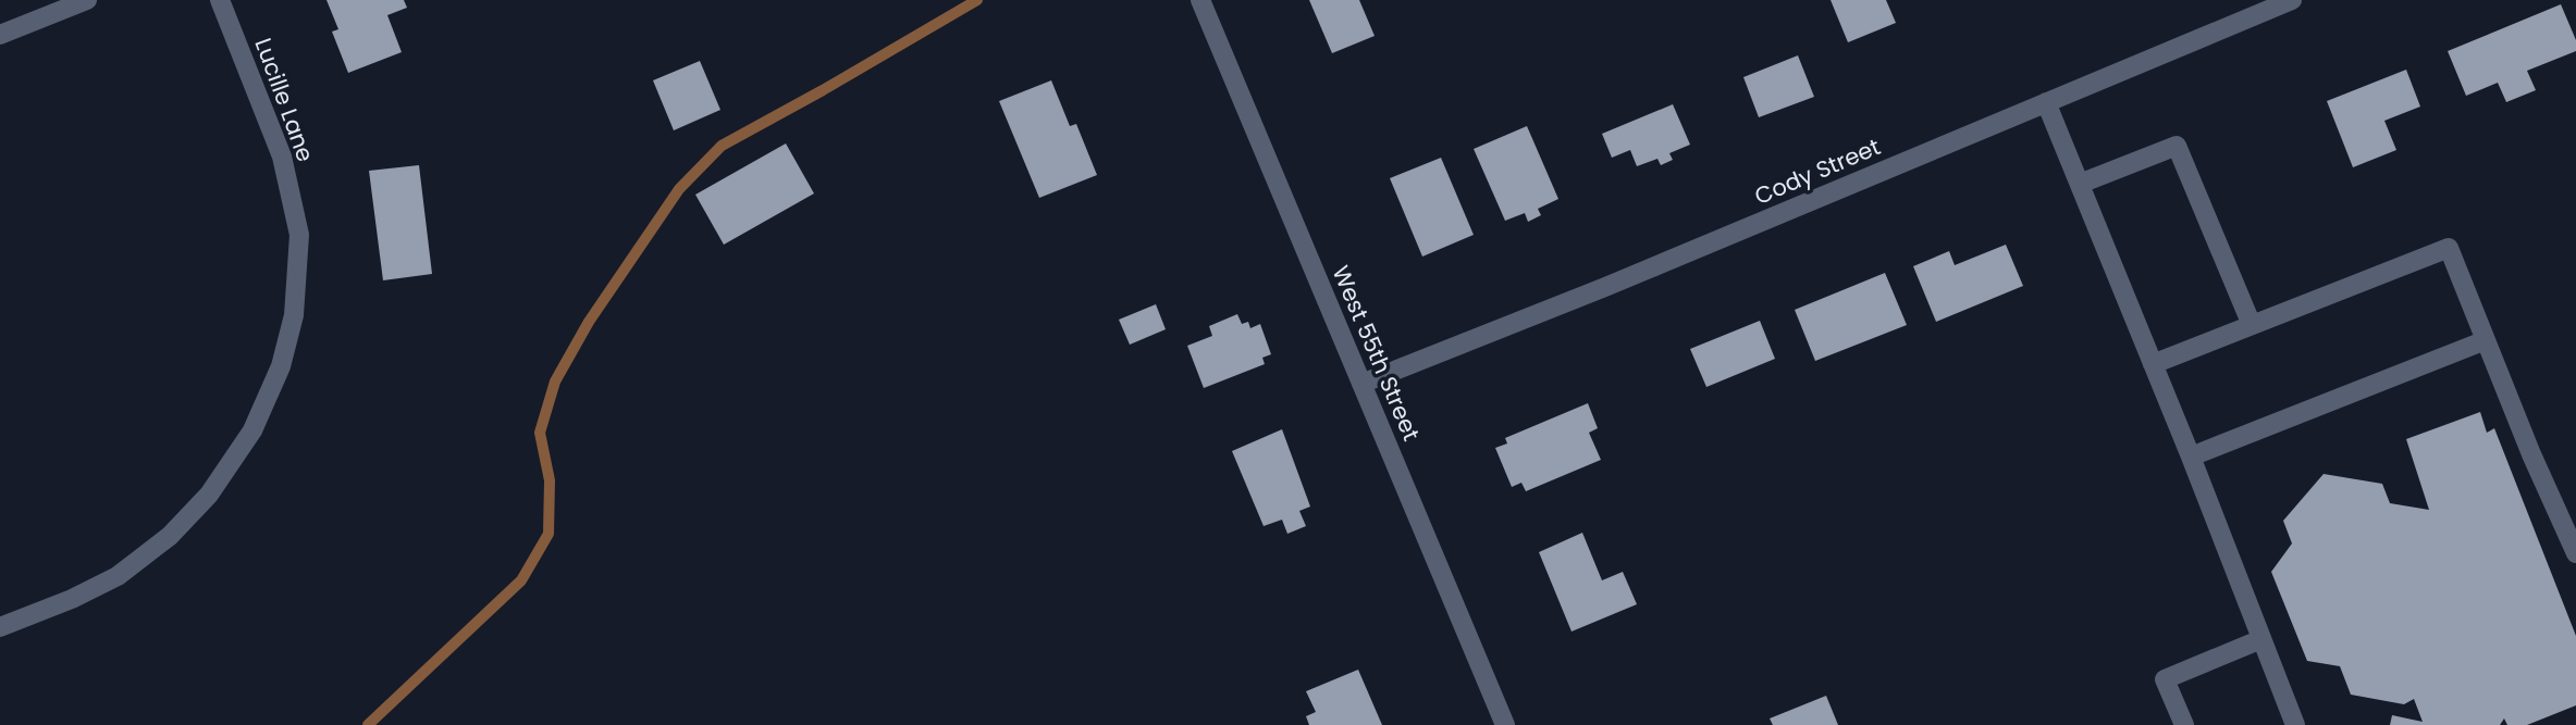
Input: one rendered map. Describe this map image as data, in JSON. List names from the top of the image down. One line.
{"streets":{"street":["Lucille Lane","Cody Street","West 55th Street"]},"crossings":[["Cody Street","West 55th Street"]]}
